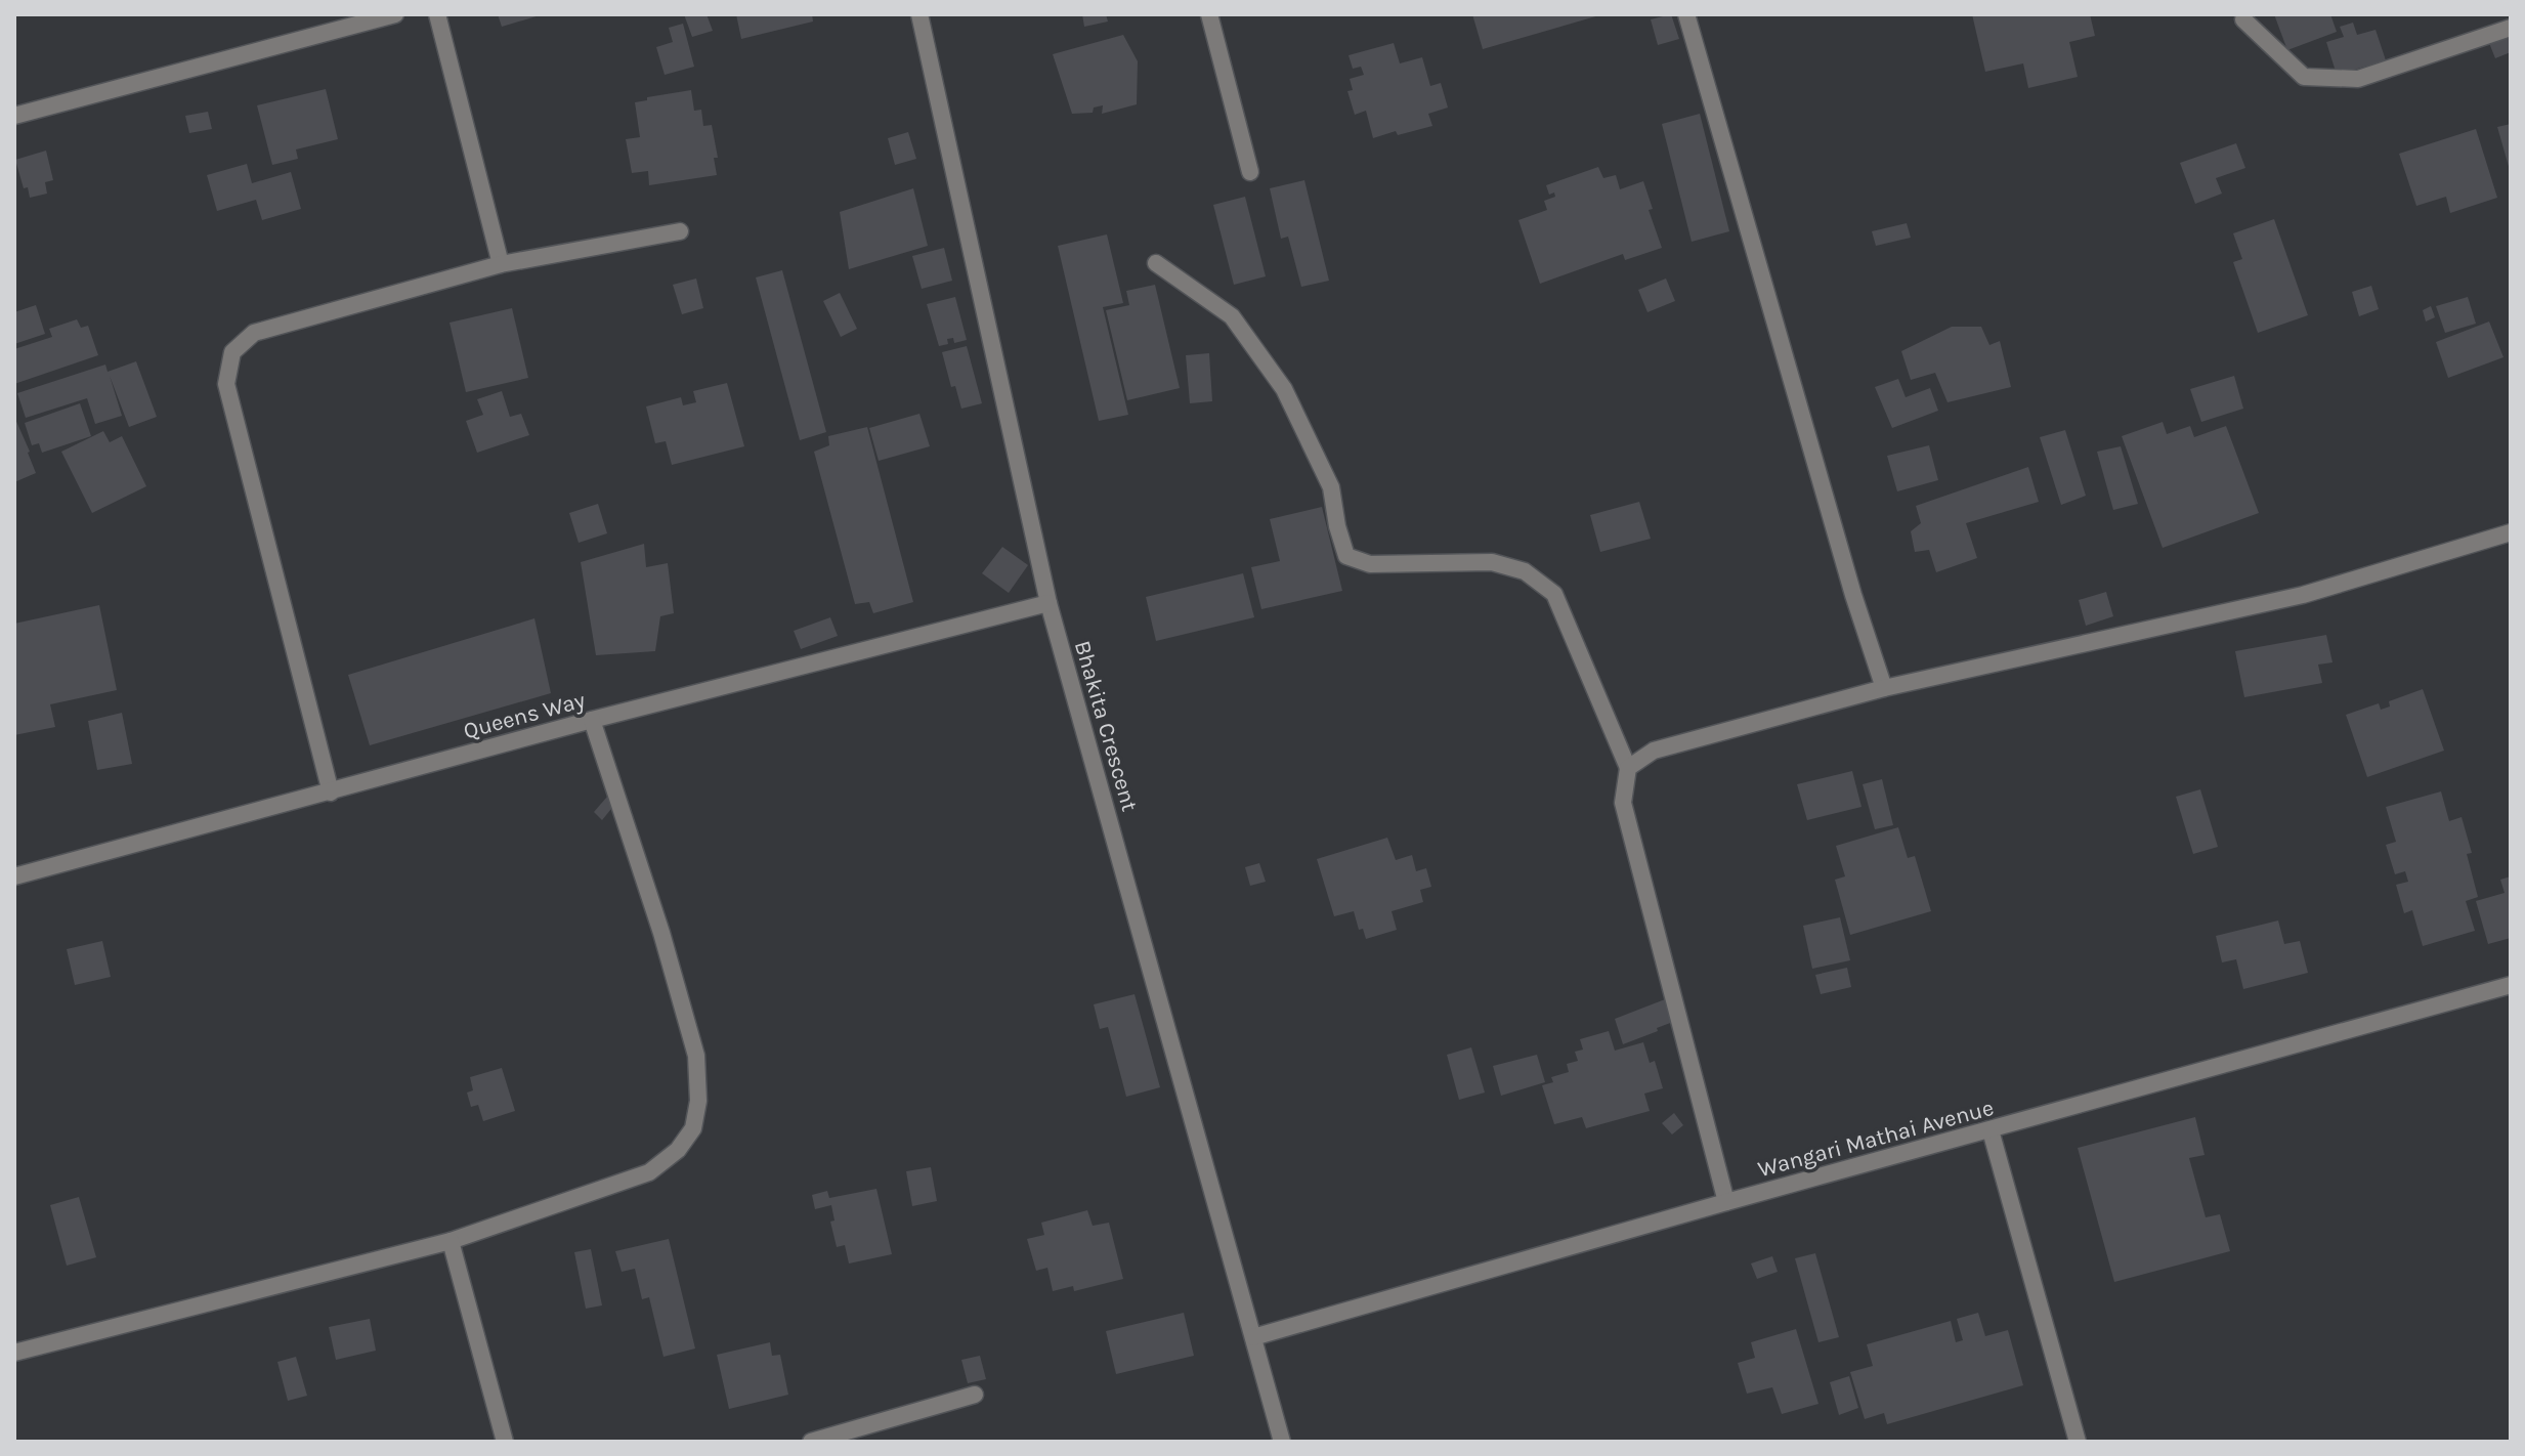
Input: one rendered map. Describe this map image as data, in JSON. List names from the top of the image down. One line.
{"streets":{"street":["Queens Way","Bhakita Crescent","Wangari Mathai Avenue"]},"crossings":[["Queens Way","Bhakita Crescent"],["Bhakita Crescent","Wangari Mathai Avenue"]]}
